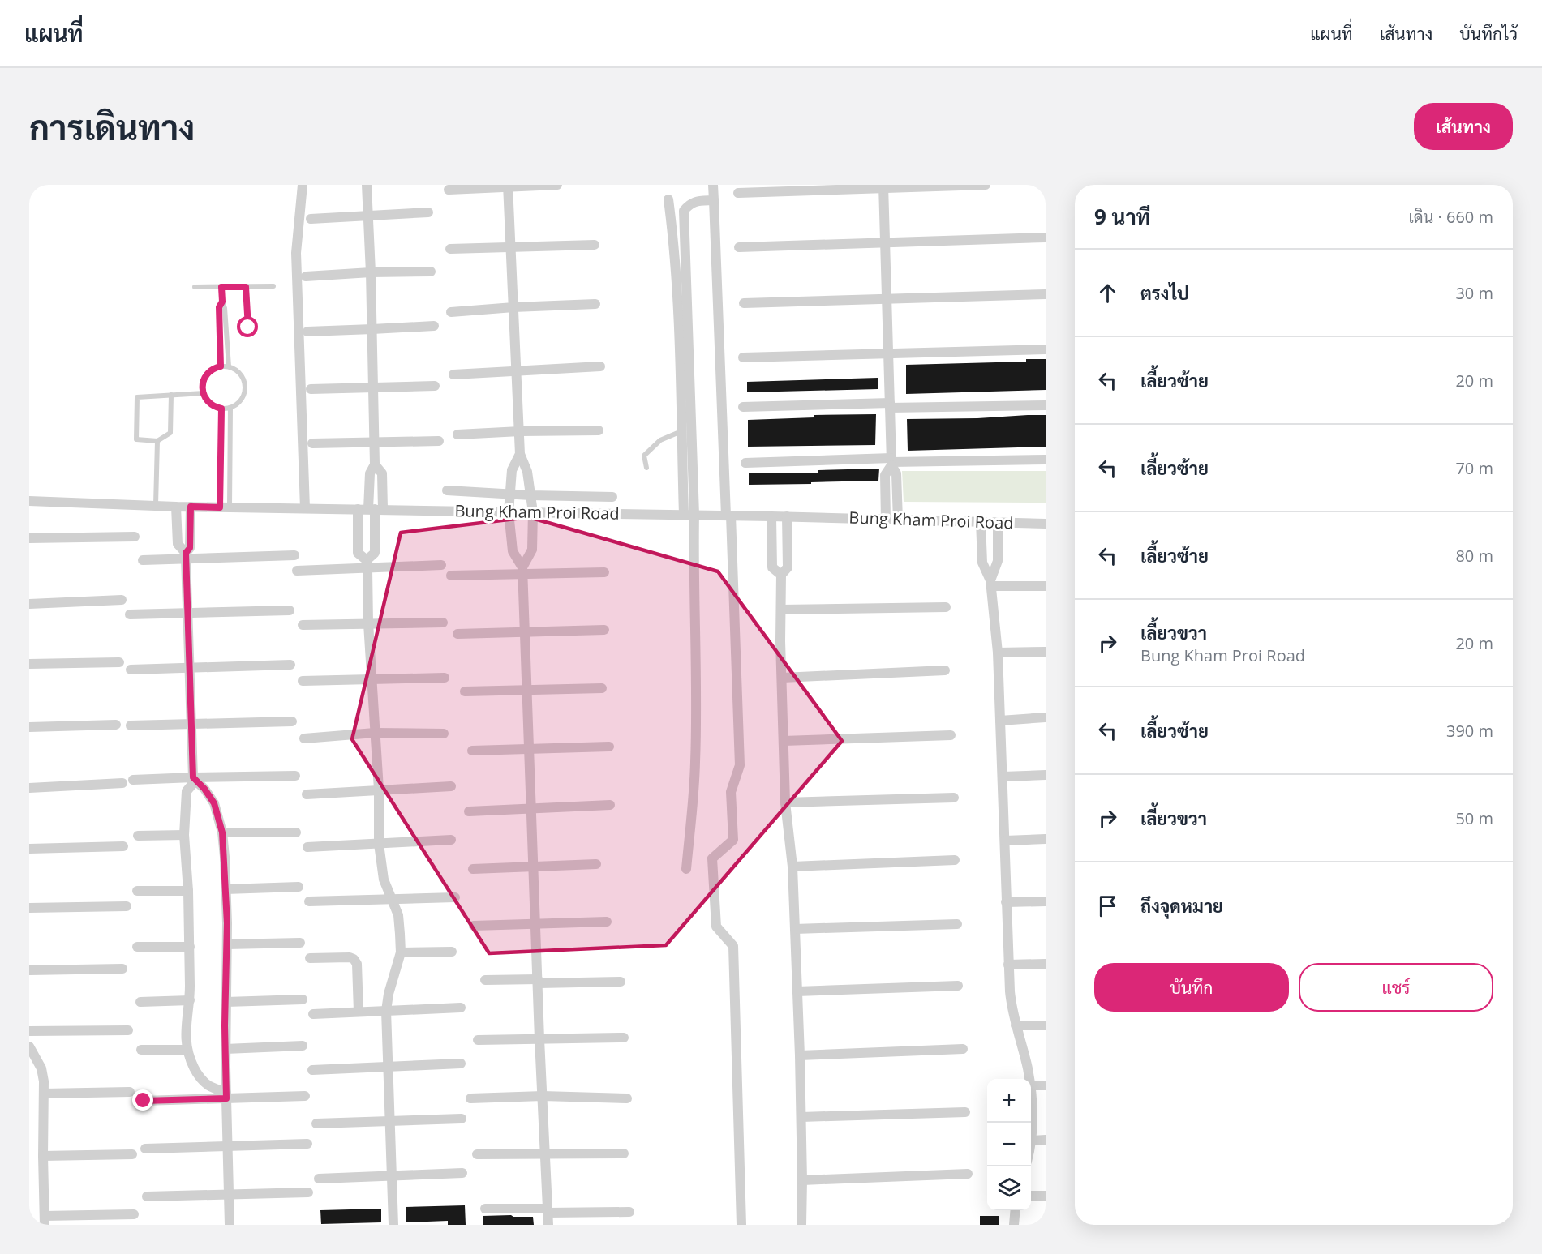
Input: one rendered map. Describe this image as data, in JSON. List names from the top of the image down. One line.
{"streets":{"street":["Bung Kham Proi Road"]},"page":{"header":"แผนที่","nav":["แผนที่","เส้นทาง","บันทึกไว้"],"buttons":["เส้นทาง",["บันทึก","แชร์"]],"title":"การเดินทาง","heading":["9 นาที","เดิน · 660 m"],"list":[["ตรงไป","30 m"],["เลี้ยวซ้าย","20 m"],["เลี้ยวซ้าย","70 m"],["เลี้ยวซ้าย","80 m"],["เลี้ยวขวา","Bung Kham Proi Road","20 m"],["เลี้ยวซ้าย","390 m"],["เลี้ยวขวา","50 m"],"ถึงจุดหมาย"],"map_buttons":["+","−"]}}
